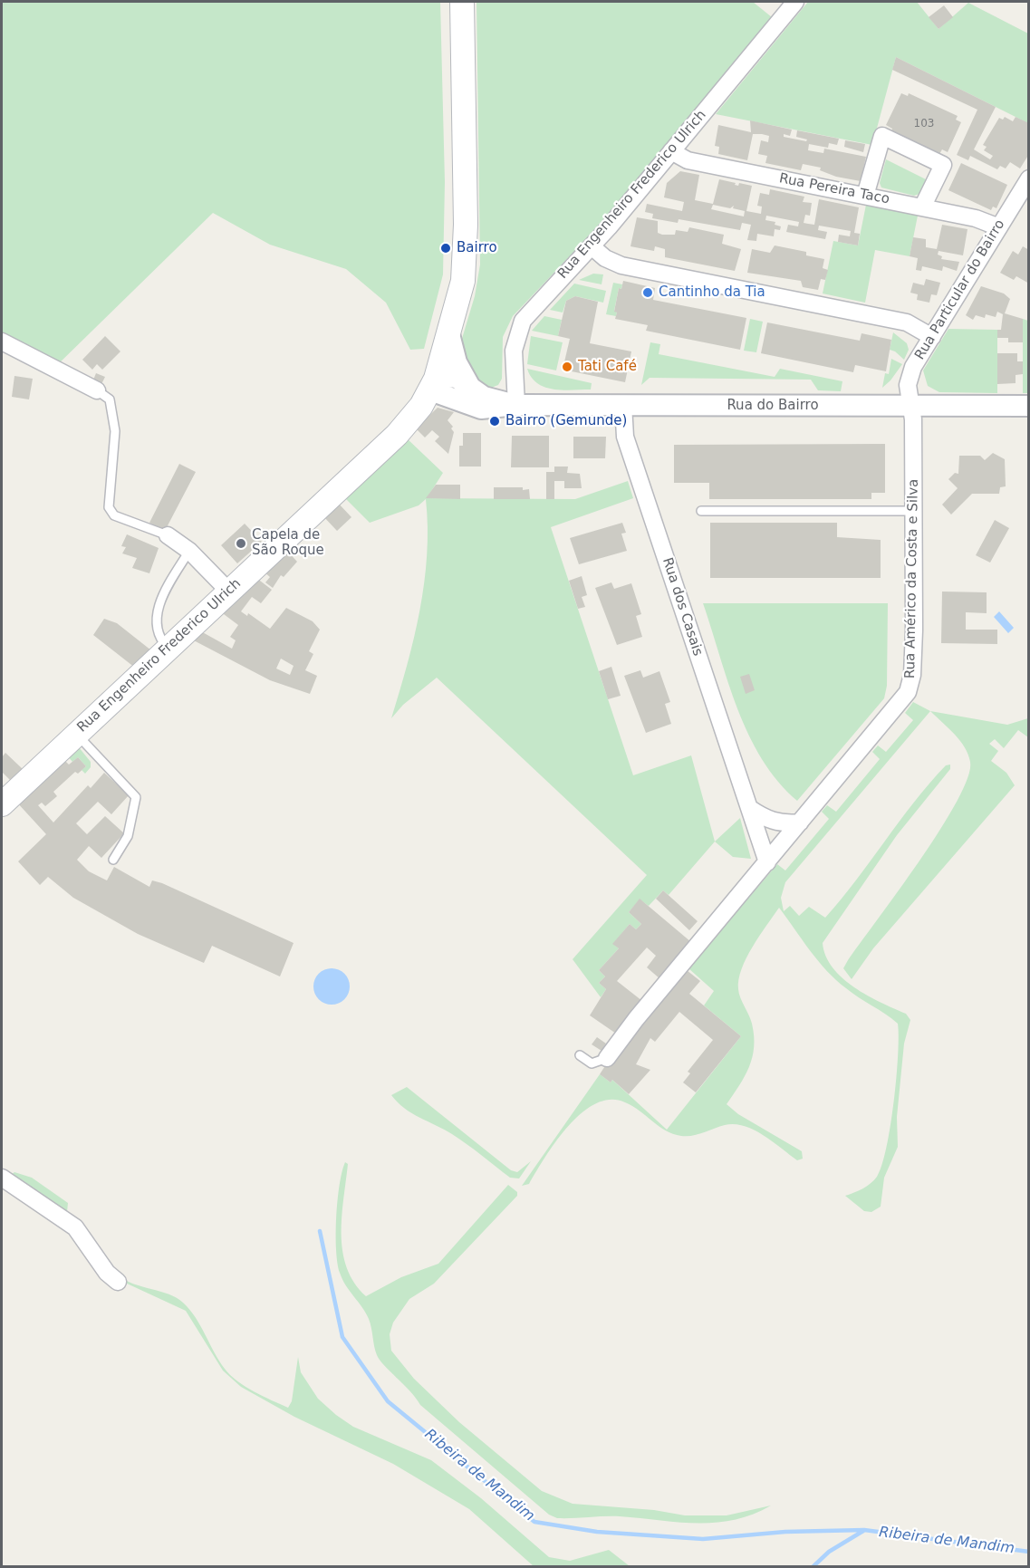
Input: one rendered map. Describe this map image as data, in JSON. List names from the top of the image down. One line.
{"streets":{"main road":["Rua Engenheiro Frederico Ulrich"],"street":["Rua Pereira Taco","Rua Particular do Bairro","Rua do Bairro","Rua Américo da Costa e Silva","Rua dos Casais"]},"crossings":[["Rua Pereira Taco","Rua Engenheiro Frederico Ulrich"],["Rua Pereira Taco","Rua Particular do Bairro"],["Rua Engenheiro Frederico Ulrich","Rua do Bairro"],["Rua Particular do Bairro","Rua do Bairro"],["Rua Particular do Bairro","Rua Américo da Costa e Silva"],["Rua do Bairro","Rua Américo da Costa e Silva"],["Rua do Bairro","Rua dos Casais"],["Rua Américo da Costa e Silva","Rua dos Casais"]],"water":["Ribeira de Mandim"],"places":["Bairro","Cantinho da Tia","Tati Café","Bairro (Gemunde)","Capela de São Roque"],"house_numbers":["103"]}
